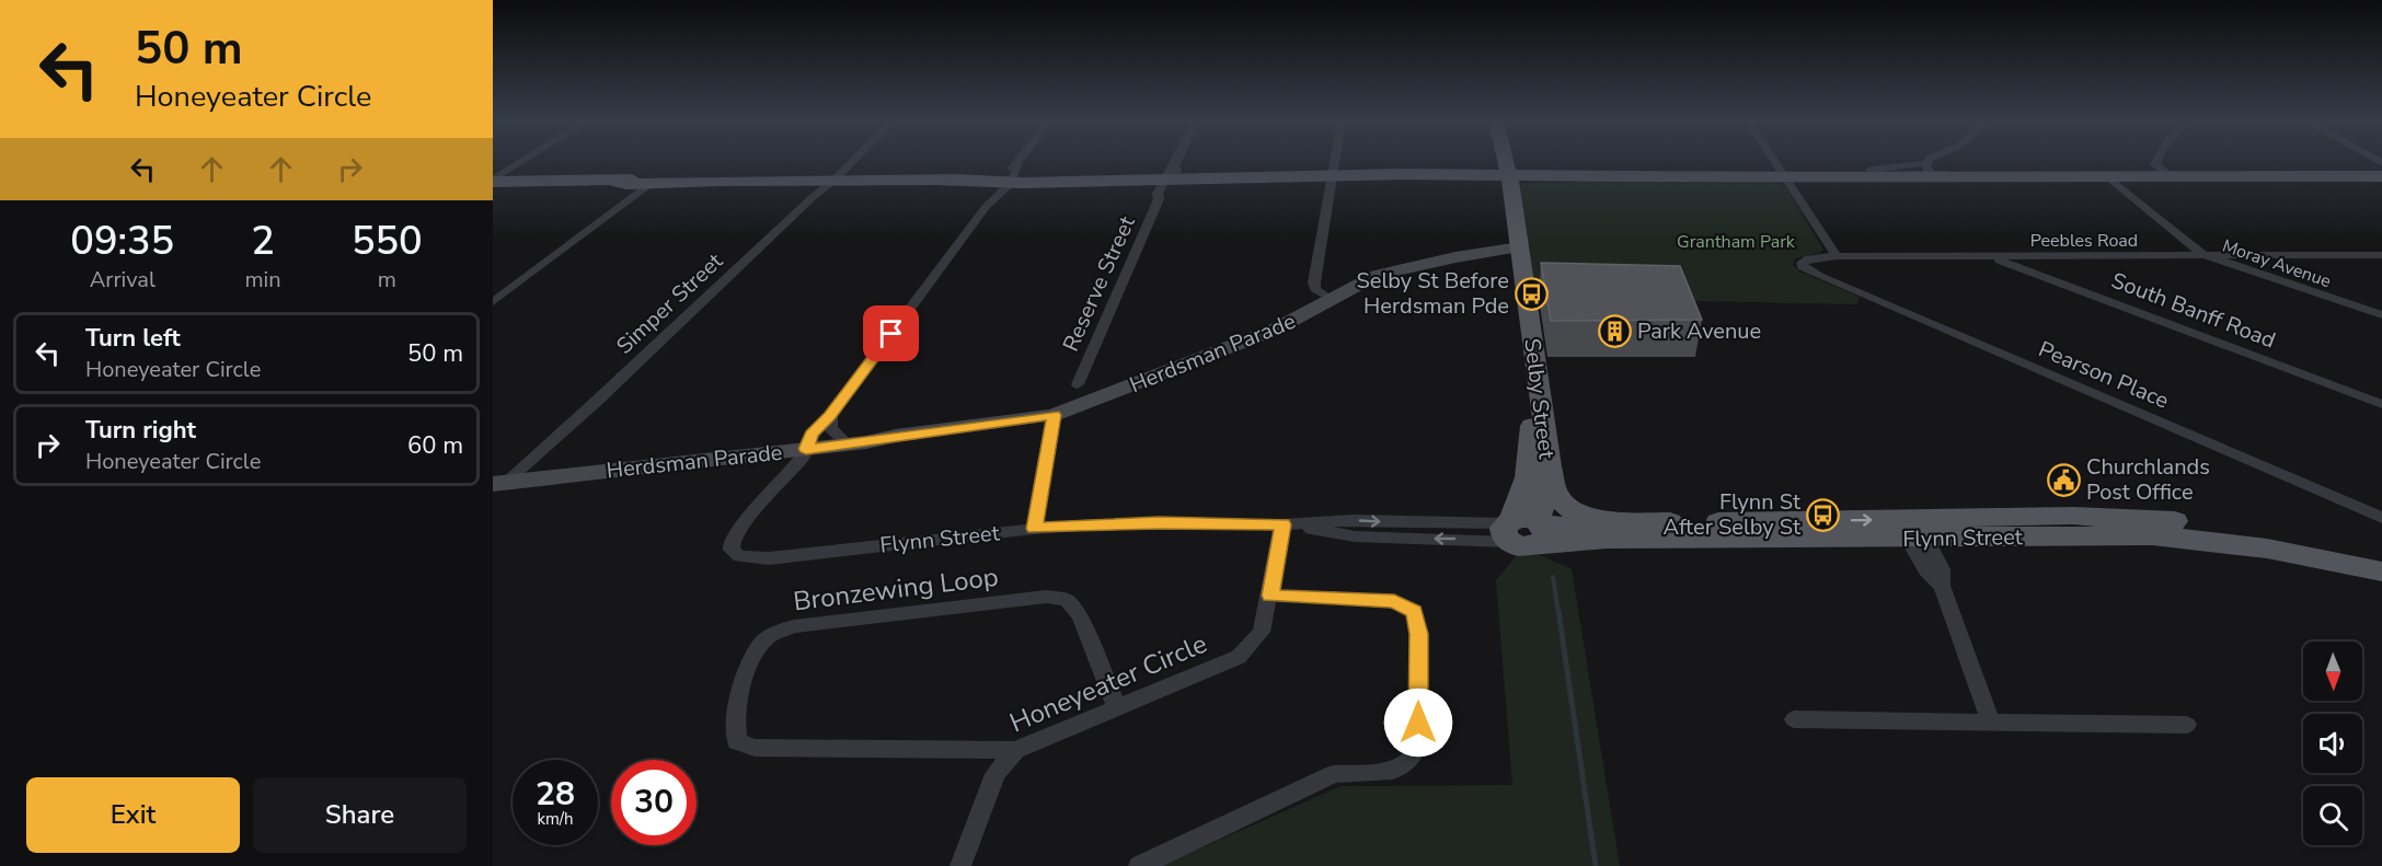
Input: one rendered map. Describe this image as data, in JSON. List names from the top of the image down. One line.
{"streets":{"main road":["Herdsman Parade","Selby Street","Flynn Street"],"street":["Peebles Road","Moray Avenue","Reserve Street","Simper Street","South Banff Road","Pearson Place","Bronzewing Loop","Honeyeater Circle"]},"crossings":[["Peebles Road","Moray Avenue"],["Peebles Road","South Banff Road"],["Peebles Road","Pearson Place"],["Simper Street","Herdsman Parade"],["Herdsman Parade","Selby Street"],["Herdsman Parade","Flynn Street"],["Selby Street","Flynn Street"],["Flynn Street","Honeyeater Circle"],["Bronzewing Loop","Honeyeater Circle"]],"parks":["Grantham Park"],"places":{"bus stop":["Selby St Before Herdsman Pde","Flynn St After Selby St"],"building":["Park Avenue"],"public building":["Churchlands Post Office"]},"north":"bottom","page":{"turn":["50 m","Honeyeater Circle"],"eta":["09:35","Arrival","2","min","550","m"],"list":[{"name":"Turn left","note":"Honeyeater Circle","value":"50 m"},{"name":"Turn right","note":"Honeyeater Circle","value":"60 m"}],"speed":"28 km/h","limit":"30","buttons":["Exit","Share"]}}
